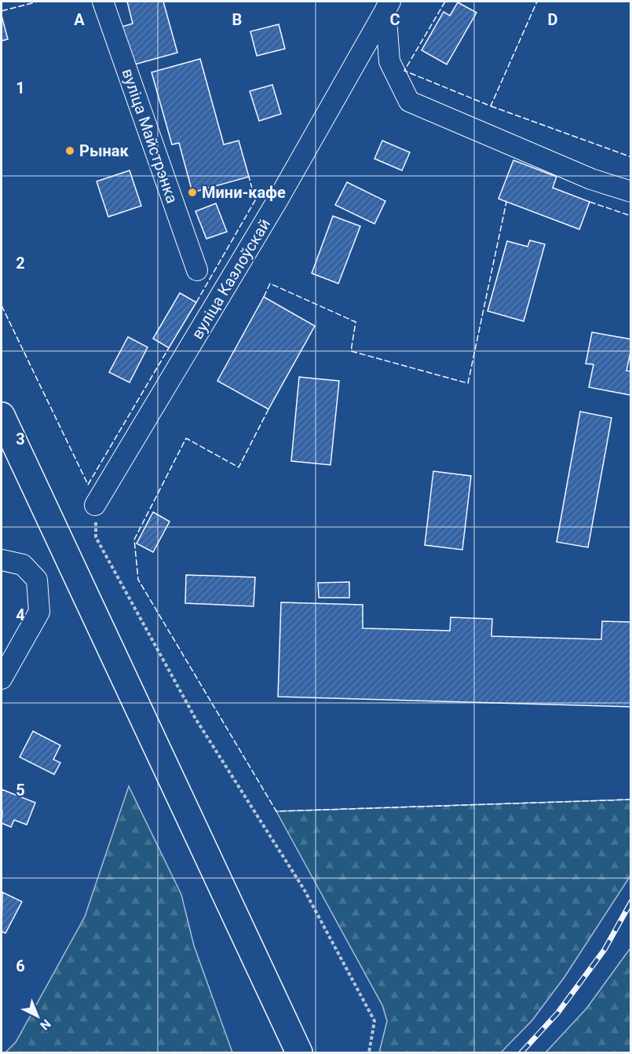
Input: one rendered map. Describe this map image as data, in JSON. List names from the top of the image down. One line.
{"streets":{"street":["вуліца Майстрэнка","вуліца Казлоўскай"]},"places":["Рынак","Мини-кафе"],"north":"bottom right","grid":{"columns":["A","B","C","D"],"rows":["1","2","3","4","5","6"]}}
